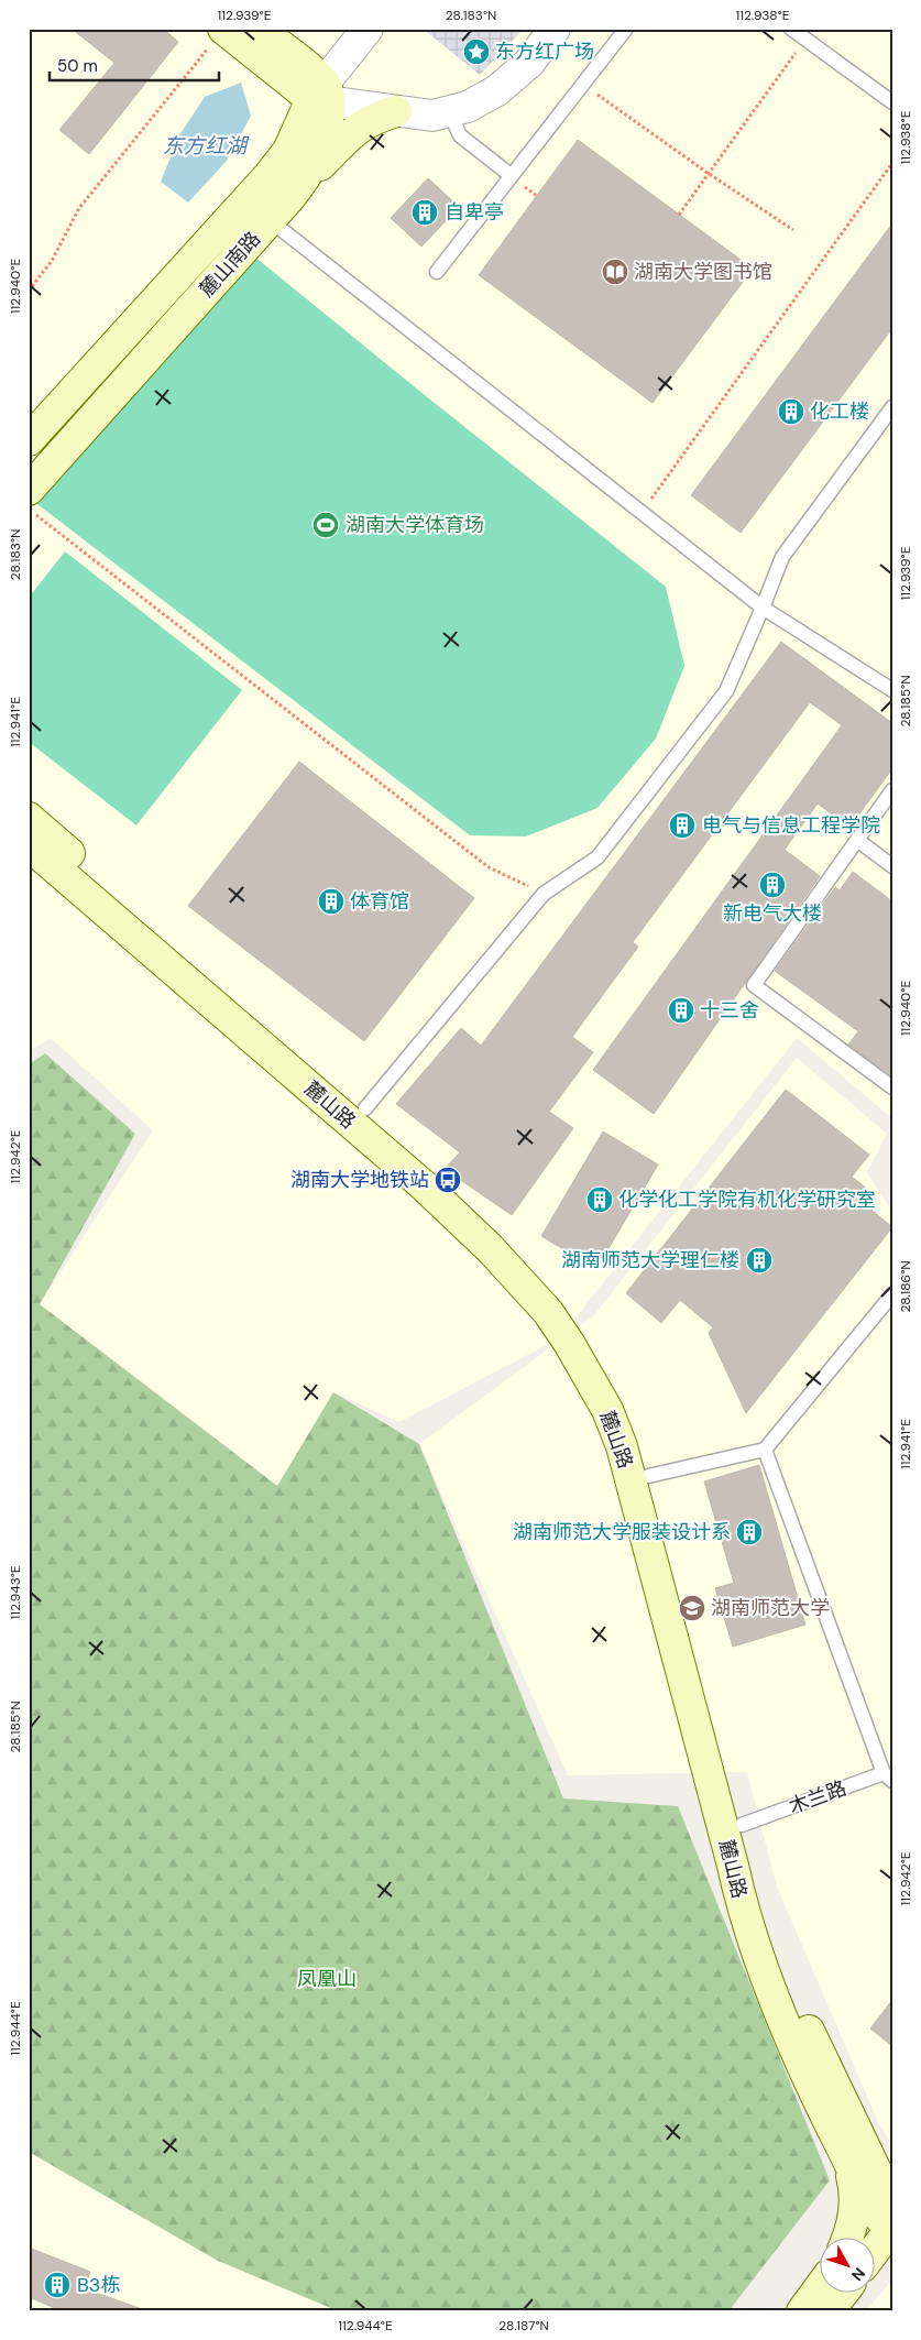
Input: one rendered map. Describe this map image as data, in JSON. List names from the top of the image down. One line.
{"streets":{"main road":["麓山南路","麓山路"],"lane":["木兰路"]},"crossings":[["麓山路","木兰路"]],"water":["东方红湖"],"parks":["凤凰山"],"places":{"place":["东方红广场"],"building":["自卑亭","化工楼","电气与信息工程学院","新电气大楼","体育馆","十三舍","化学化工学院有机化学研究室","湖南师范大学理仁楼","湖南师范大学服装设计系","B3栋"],"library":["湖南大学图书馆"],"sports":["湖南大学体育场"],"bus stop":["湖南大学地铁站"],"school or university":["湖南师范大学"]},"scale_bar":"50 m","north":"bottom right","coordinates":["112.939°E","28.183°N","112.938°E","112.940°E","28.185°N","112.941°E","112.942°E","28.186°N","112.943°E","112.944°E","28.187°N"]}
